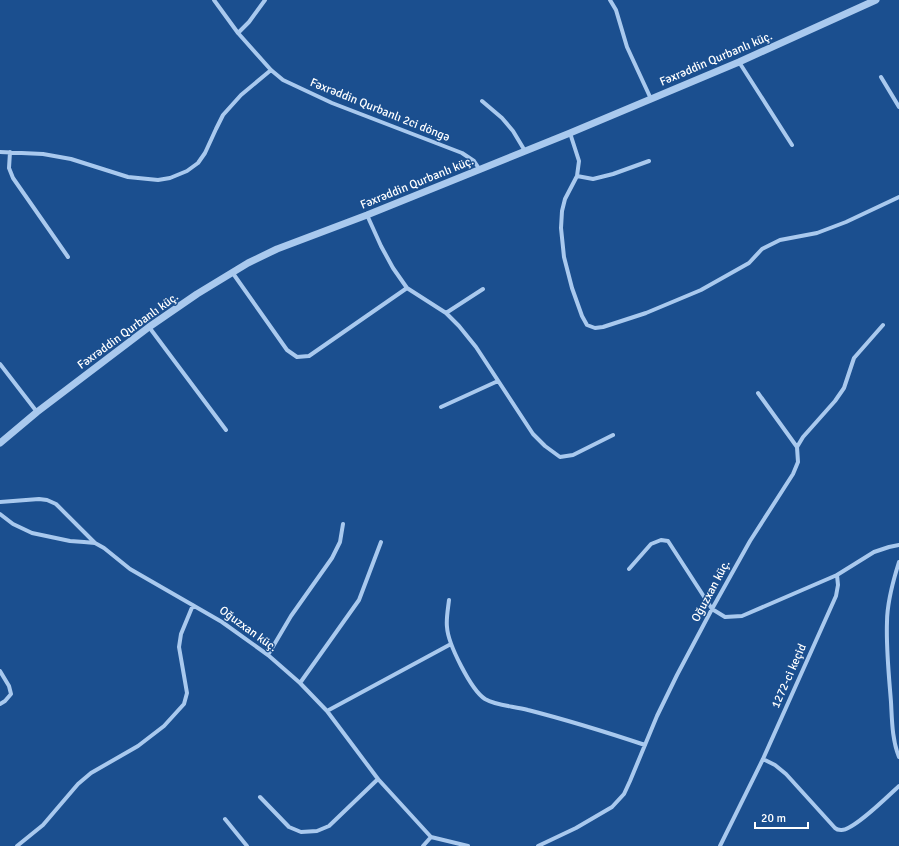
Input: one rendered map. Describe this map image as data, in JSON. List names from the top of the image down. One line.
{"streets":{"street":["Fəxrəddin Qurbanlı küç.","Fəxrəddin Qurbanlı 2ci döngə","Oğuzxan küç.","1272-ci keçid"]},"crossings":[["Fəxrəddin Qurbanlı küç.","Fəxrəddin Qurbanlı 2ci döngə"]],"scale_bar":"20 m"}
